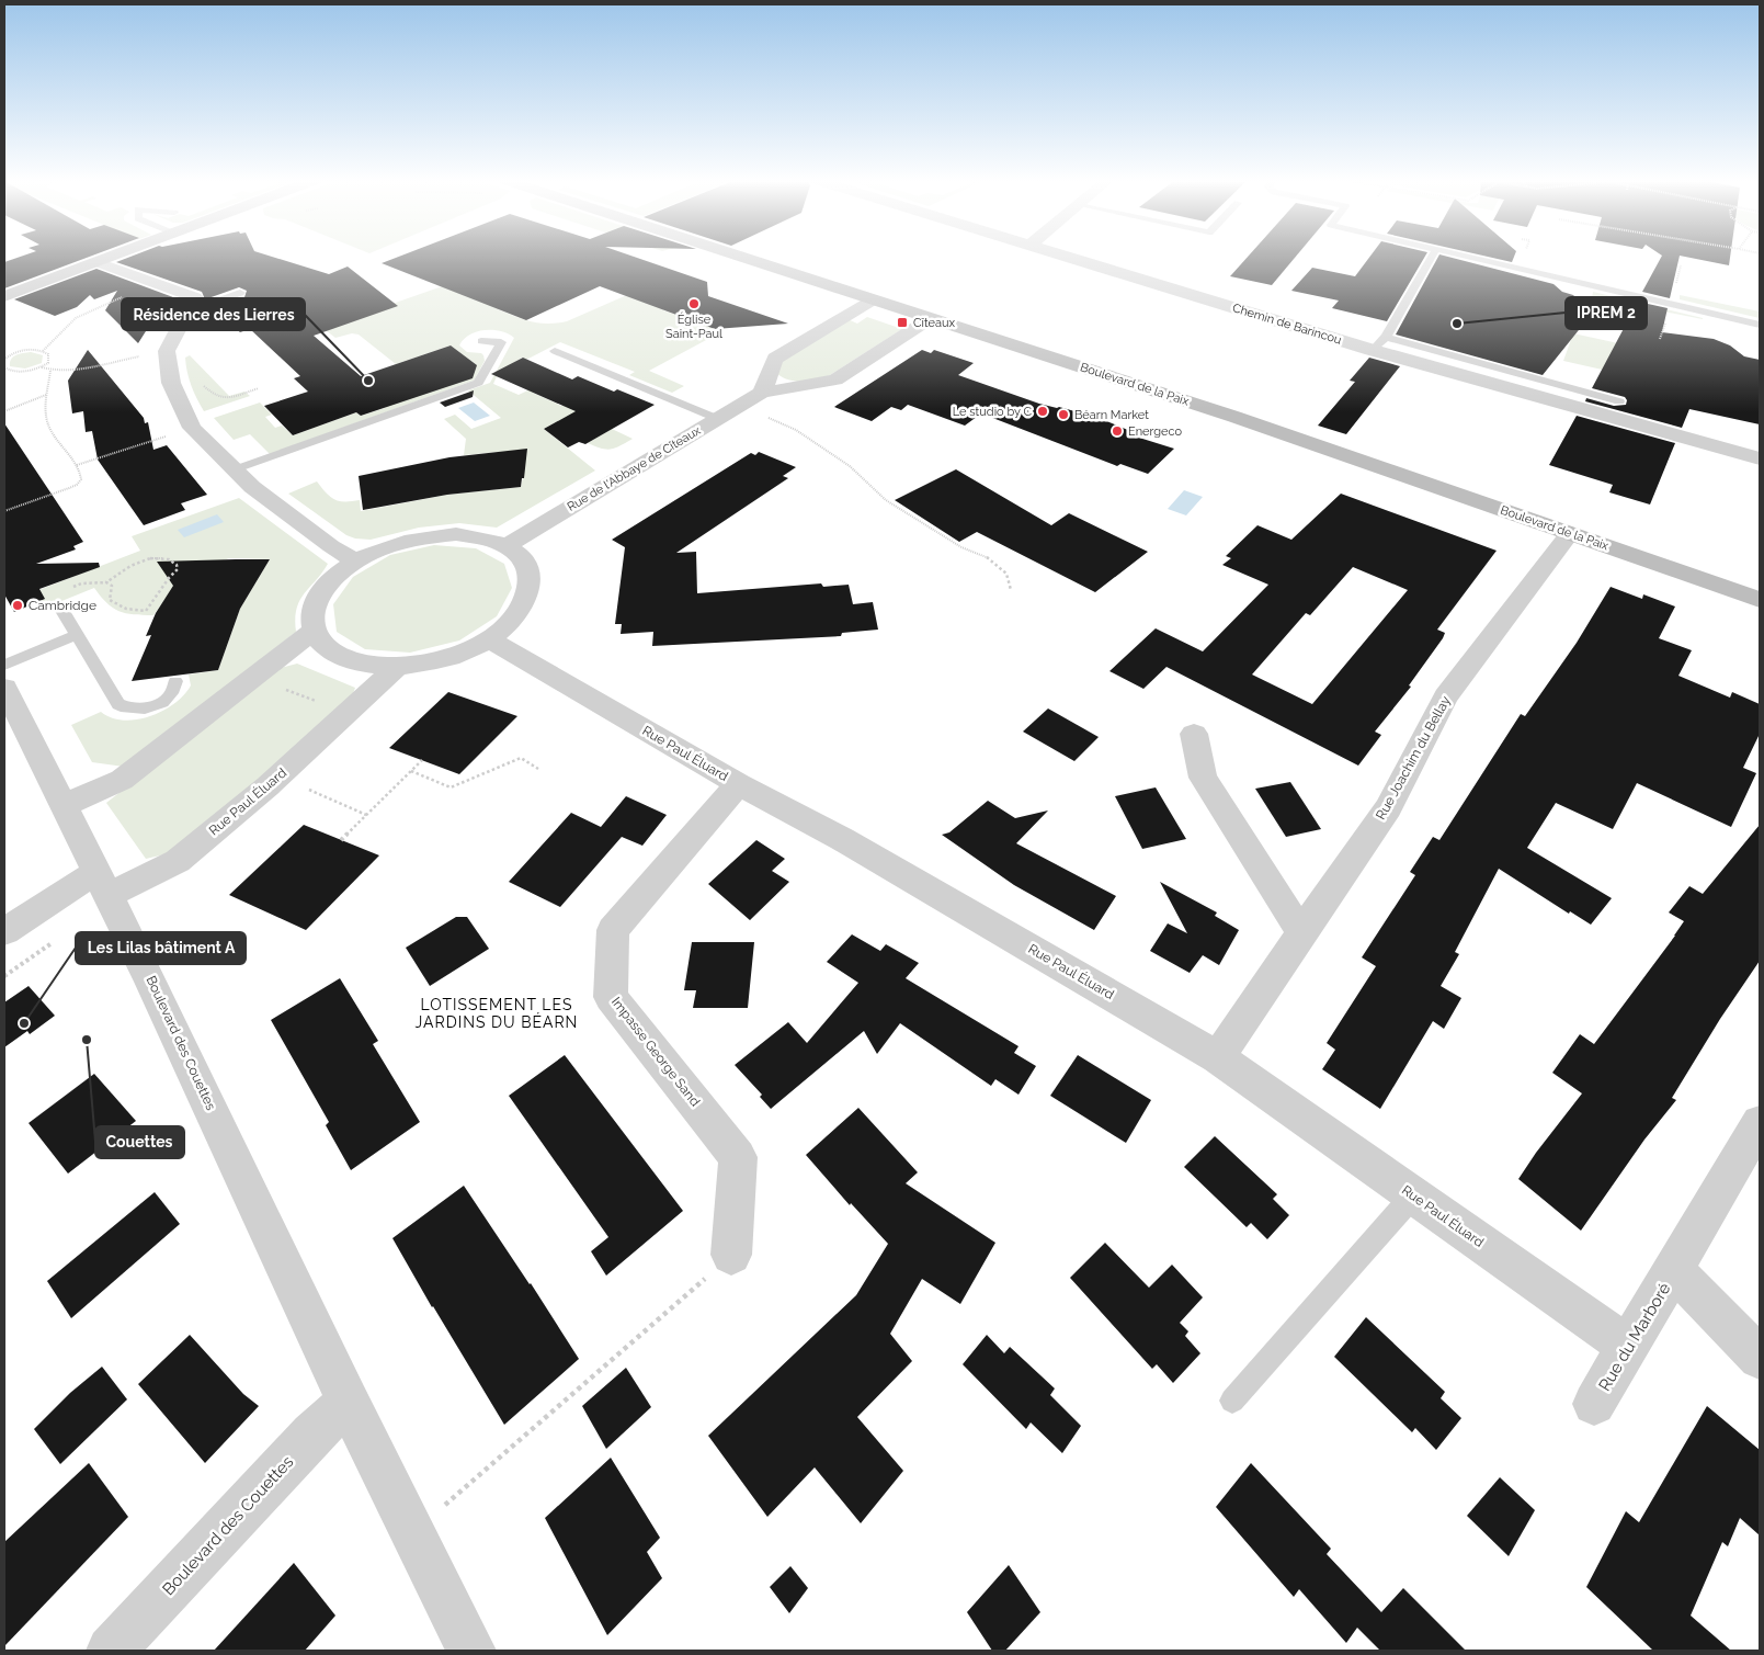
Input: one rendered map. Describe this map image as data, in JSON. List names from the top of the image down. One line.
{"streets":{"main road":["Boulevard de la Paix"],"street":["Chemin de Barincou","Rue de l'Abbaye de Cîteaux","Rue Paul Éluard","Rue Joachim du Bellay","Boulevard des Couettes","Impasse George Sand","Rue du Marboré"]},"crossings":[["Boulevard de la Paix","Rue de l'Abbaye de Cîteaux"],["Boulevard de la Paix","Rue Joachim du Bellay"],["Rue de l'Abbaye de Cîteaux","Rue Paul Éluard"],["Rue Paul Éluard","Rue Joachim du Bellay"],["Rue Paul Éluard","Boulevard des Couettes"],["Rue Paul Éluard","Impasse George Sand"],["Rue Paul Éluard","Rue du Marboré"]],"districts":["LOTISSEMENT LES JARDINS DU BÉARN"],"places":{"other":["Église Saint-Paul","IPREM 2","Résidence des Lierres","Le studio by C","Béarn Market","Energeco","Cambridge","Les Lilas bâtiment A","Couettes"],"transit":["Cîteaux"]}}
